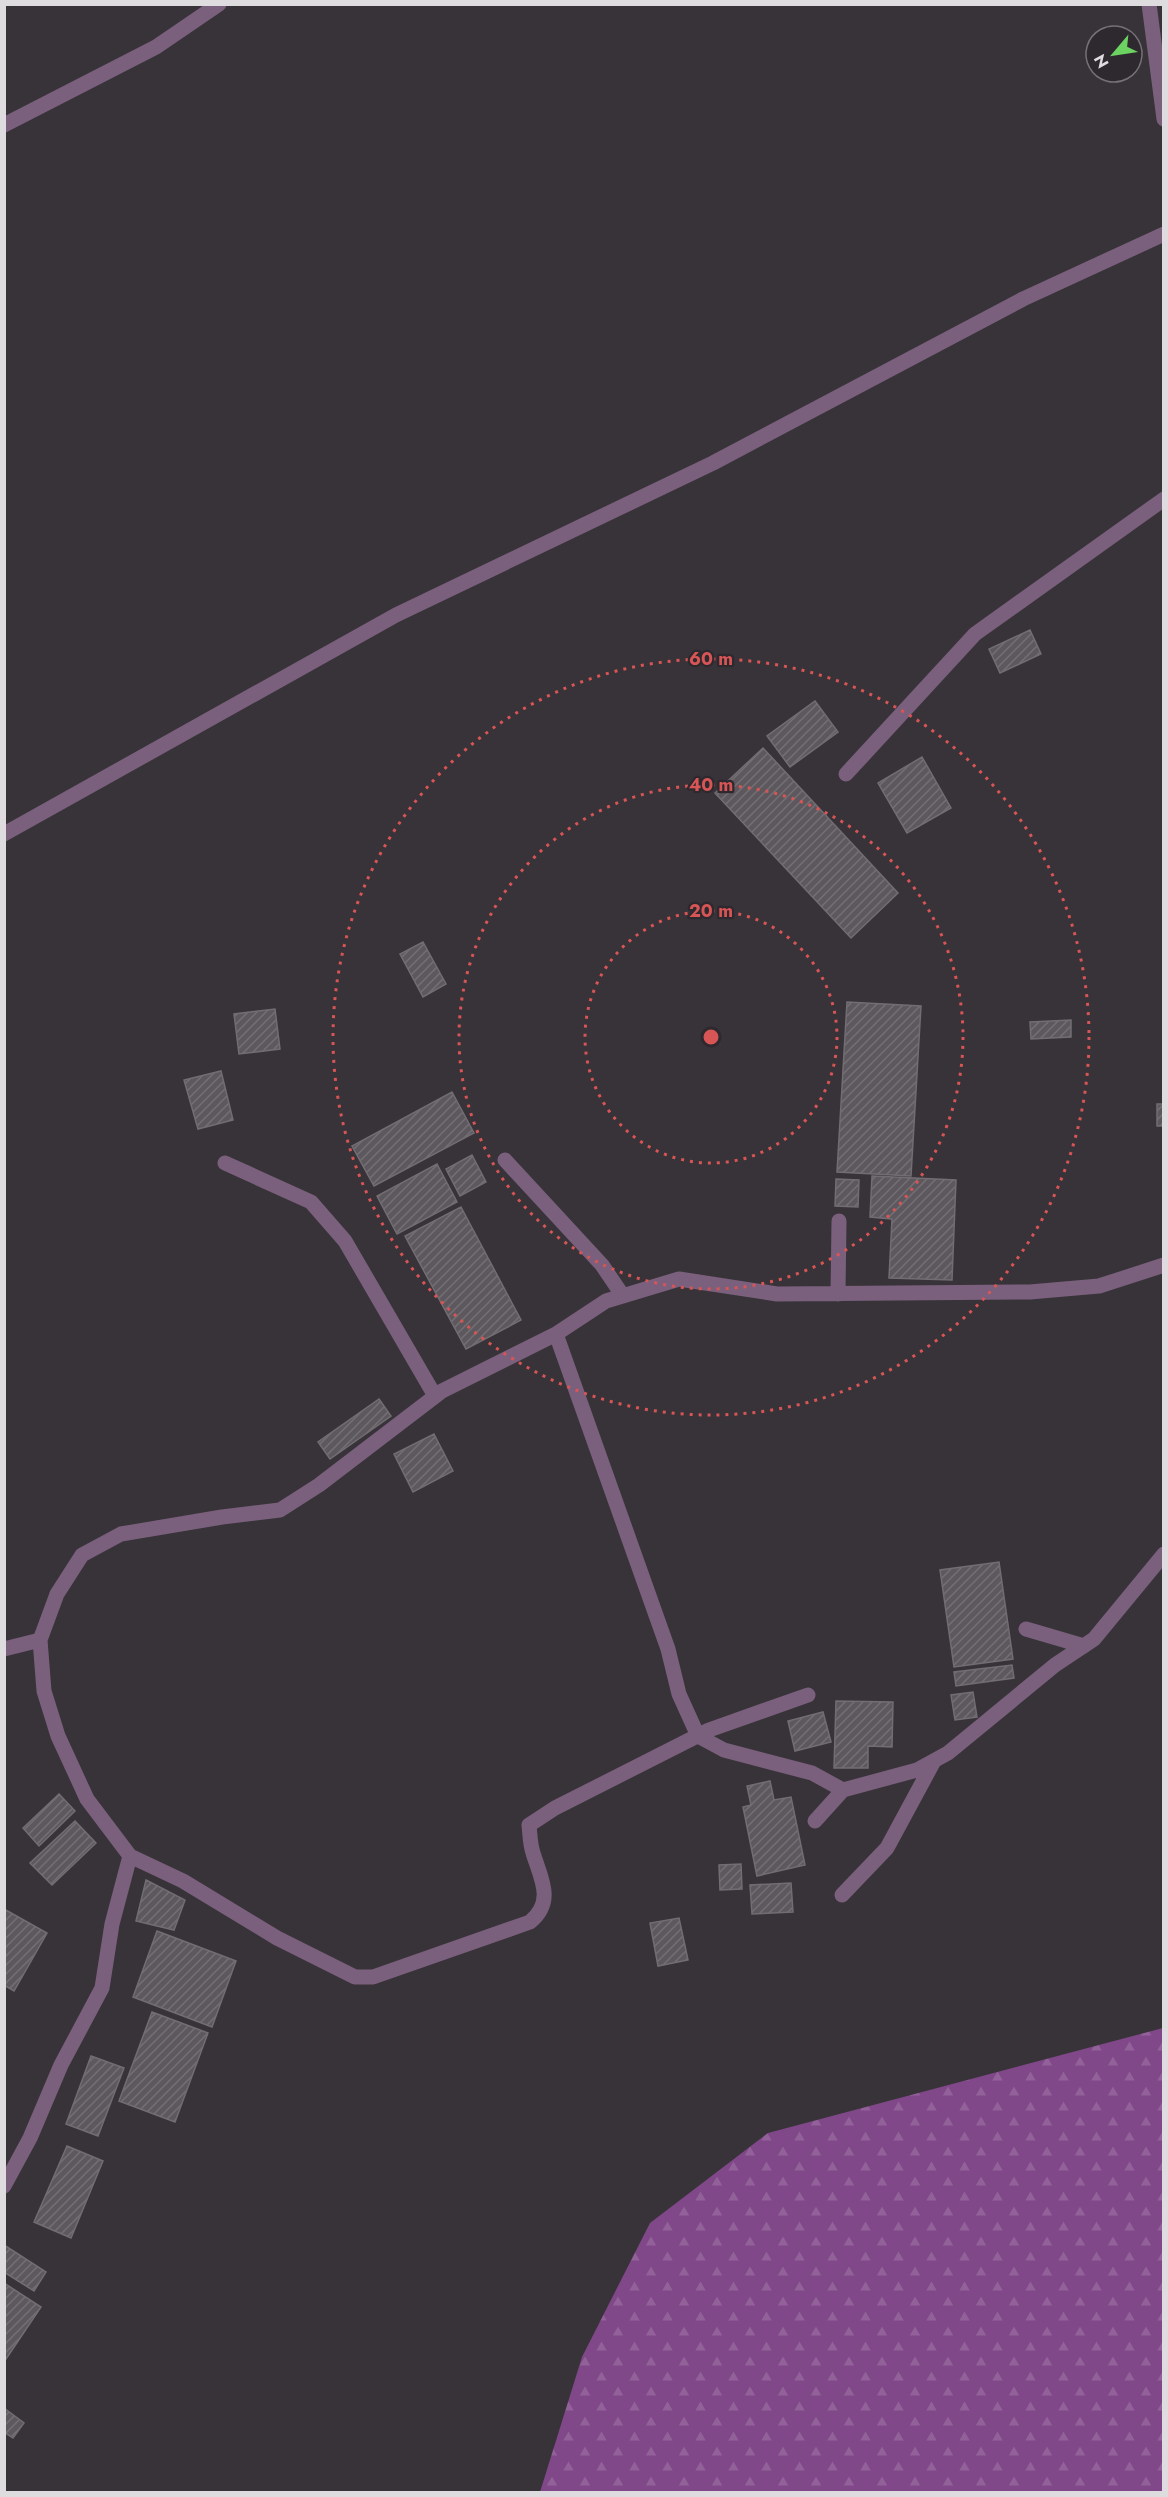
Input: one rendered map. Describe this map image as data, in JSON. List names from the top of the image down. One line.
{"north":"bottom left","rings":["60 m","40 m","20 m"]}
